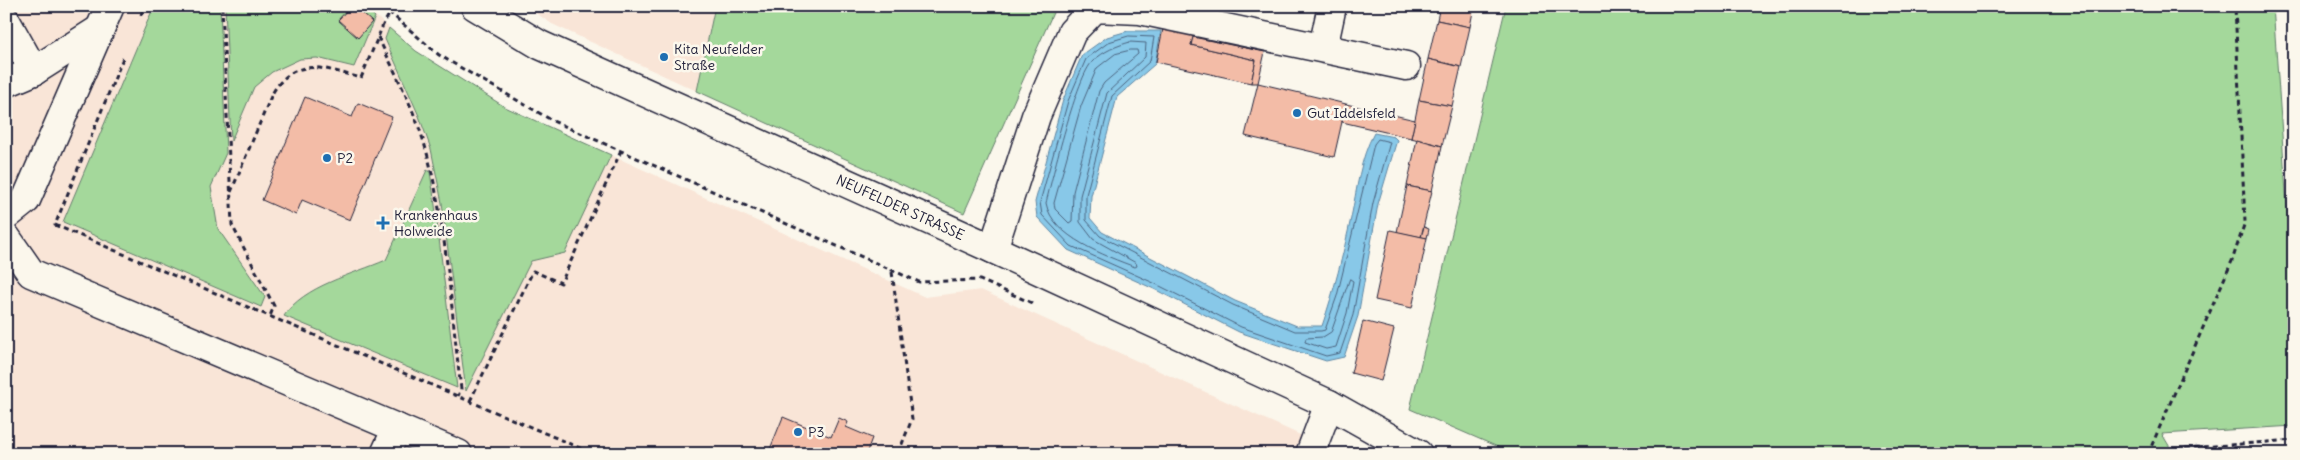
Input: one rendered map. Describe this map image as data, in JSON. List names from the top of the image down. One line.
{"streets":{"street":["NEUFELDER STRASSE"]},"places":{"other":["Kita Neufelder Straße","Gut Iddelsfeld","P2","P3"],"health":["Krankenhaus Holweide"]}}
